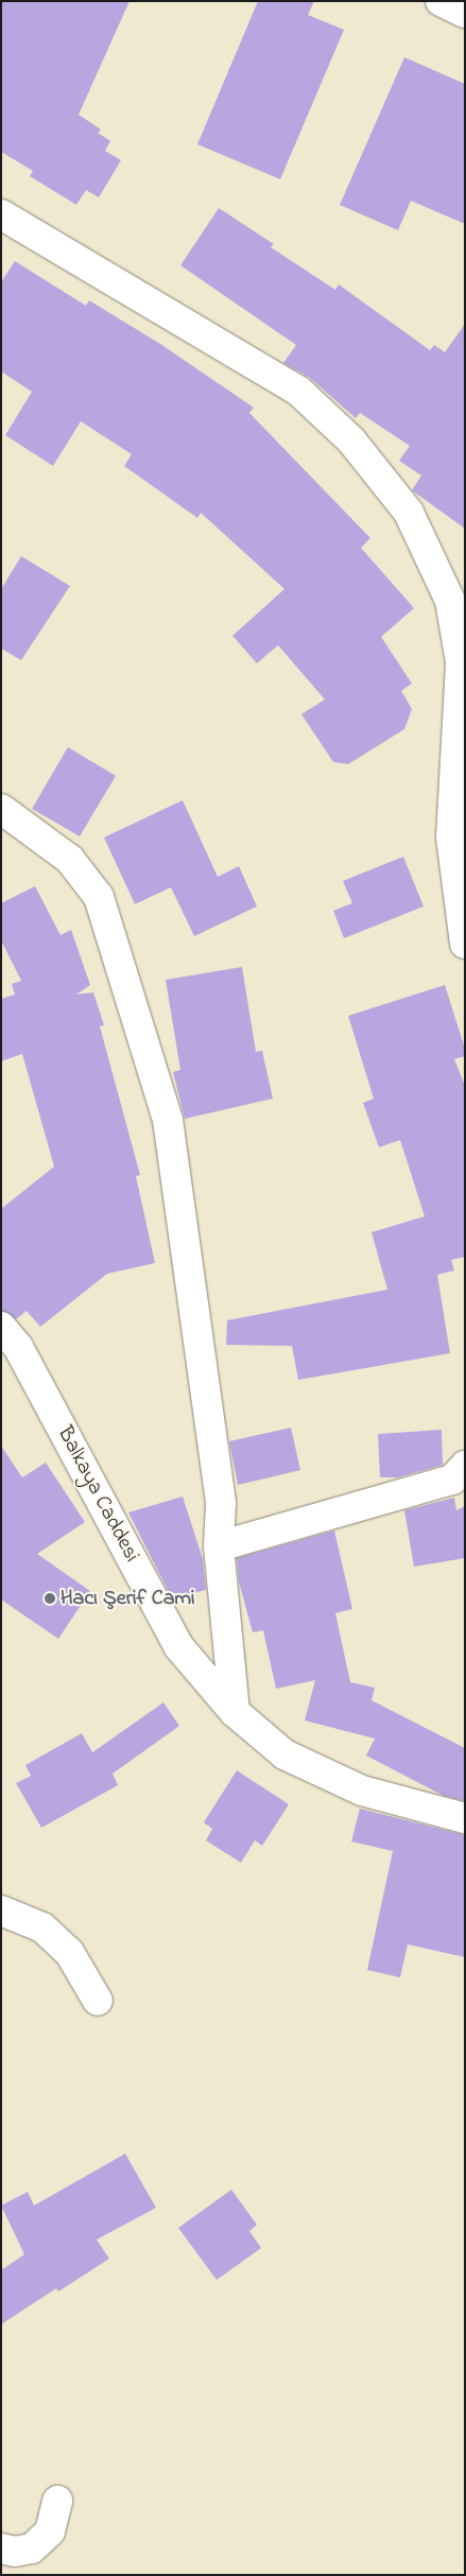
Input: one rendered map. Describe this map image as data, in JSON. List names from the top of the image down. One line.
{"streets":{"street":["Balkaya Caddesi"]},"places":["Hacı Şerif Cami"]}
